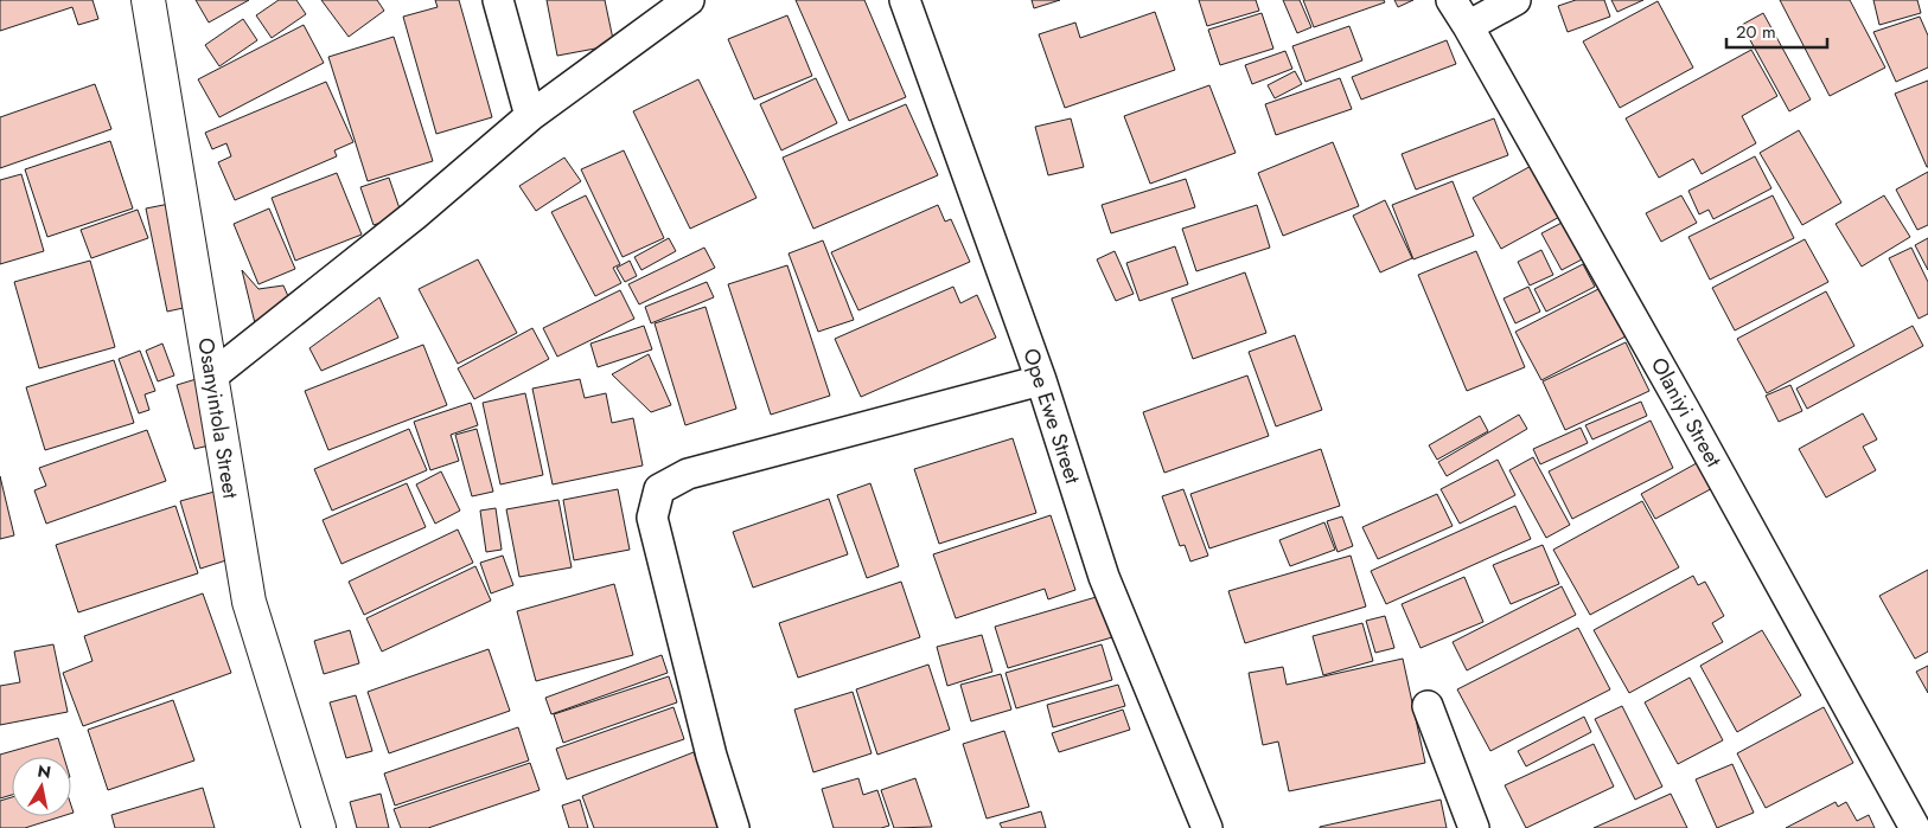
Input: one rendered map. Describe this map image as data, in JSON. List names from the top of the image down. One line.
{"streets":{"street":["Olaniyi Street","Ope Ewe Street","Osanyintola Street"]},"scale_bar":"20 m","north":"top"}
